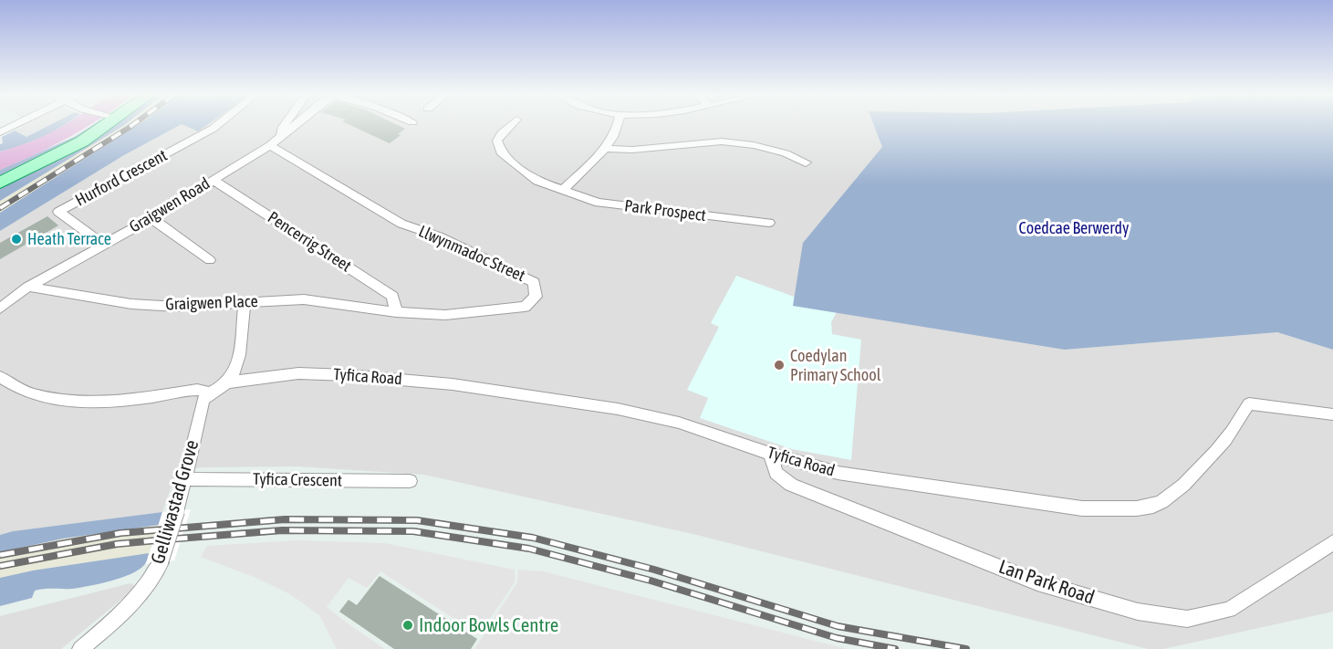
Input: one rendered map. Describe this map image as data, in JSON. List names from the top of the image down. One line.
{"streets":{"street":["Hurford Crescent","Graigwen Road","Park Prospect","Pencerrig Street","Llwynmadoc Street","Graigwen Place","Tyfica Road","Tyfica Crescent","Gelliwastad Grove","Lan Park Road"]},"crossings":[["Hurford Crescent","Graigwen Road"],["Graigwen Road","Pencerrig Street"],["Graigwen Road","Llwynmadoc Street"],["Graigwen Road","Graigwen Place"],["Pencerrig Street","Llwynmadoc Street"],["Pencerrig Street","Graigwen Place"],["Llwynmadoc Street","Graigwen Place"],["Tyfica Road","Gelliwastad Grove"],["Tyfica Road","Lan Park Road"],["Tyfica Crescent","Gelliwastad Grove"]],"parks":["Coedcae Berwerdy"],"places":["Heath Terrace","Coedylan Primary School","Indoor Bowls Centre"]}
